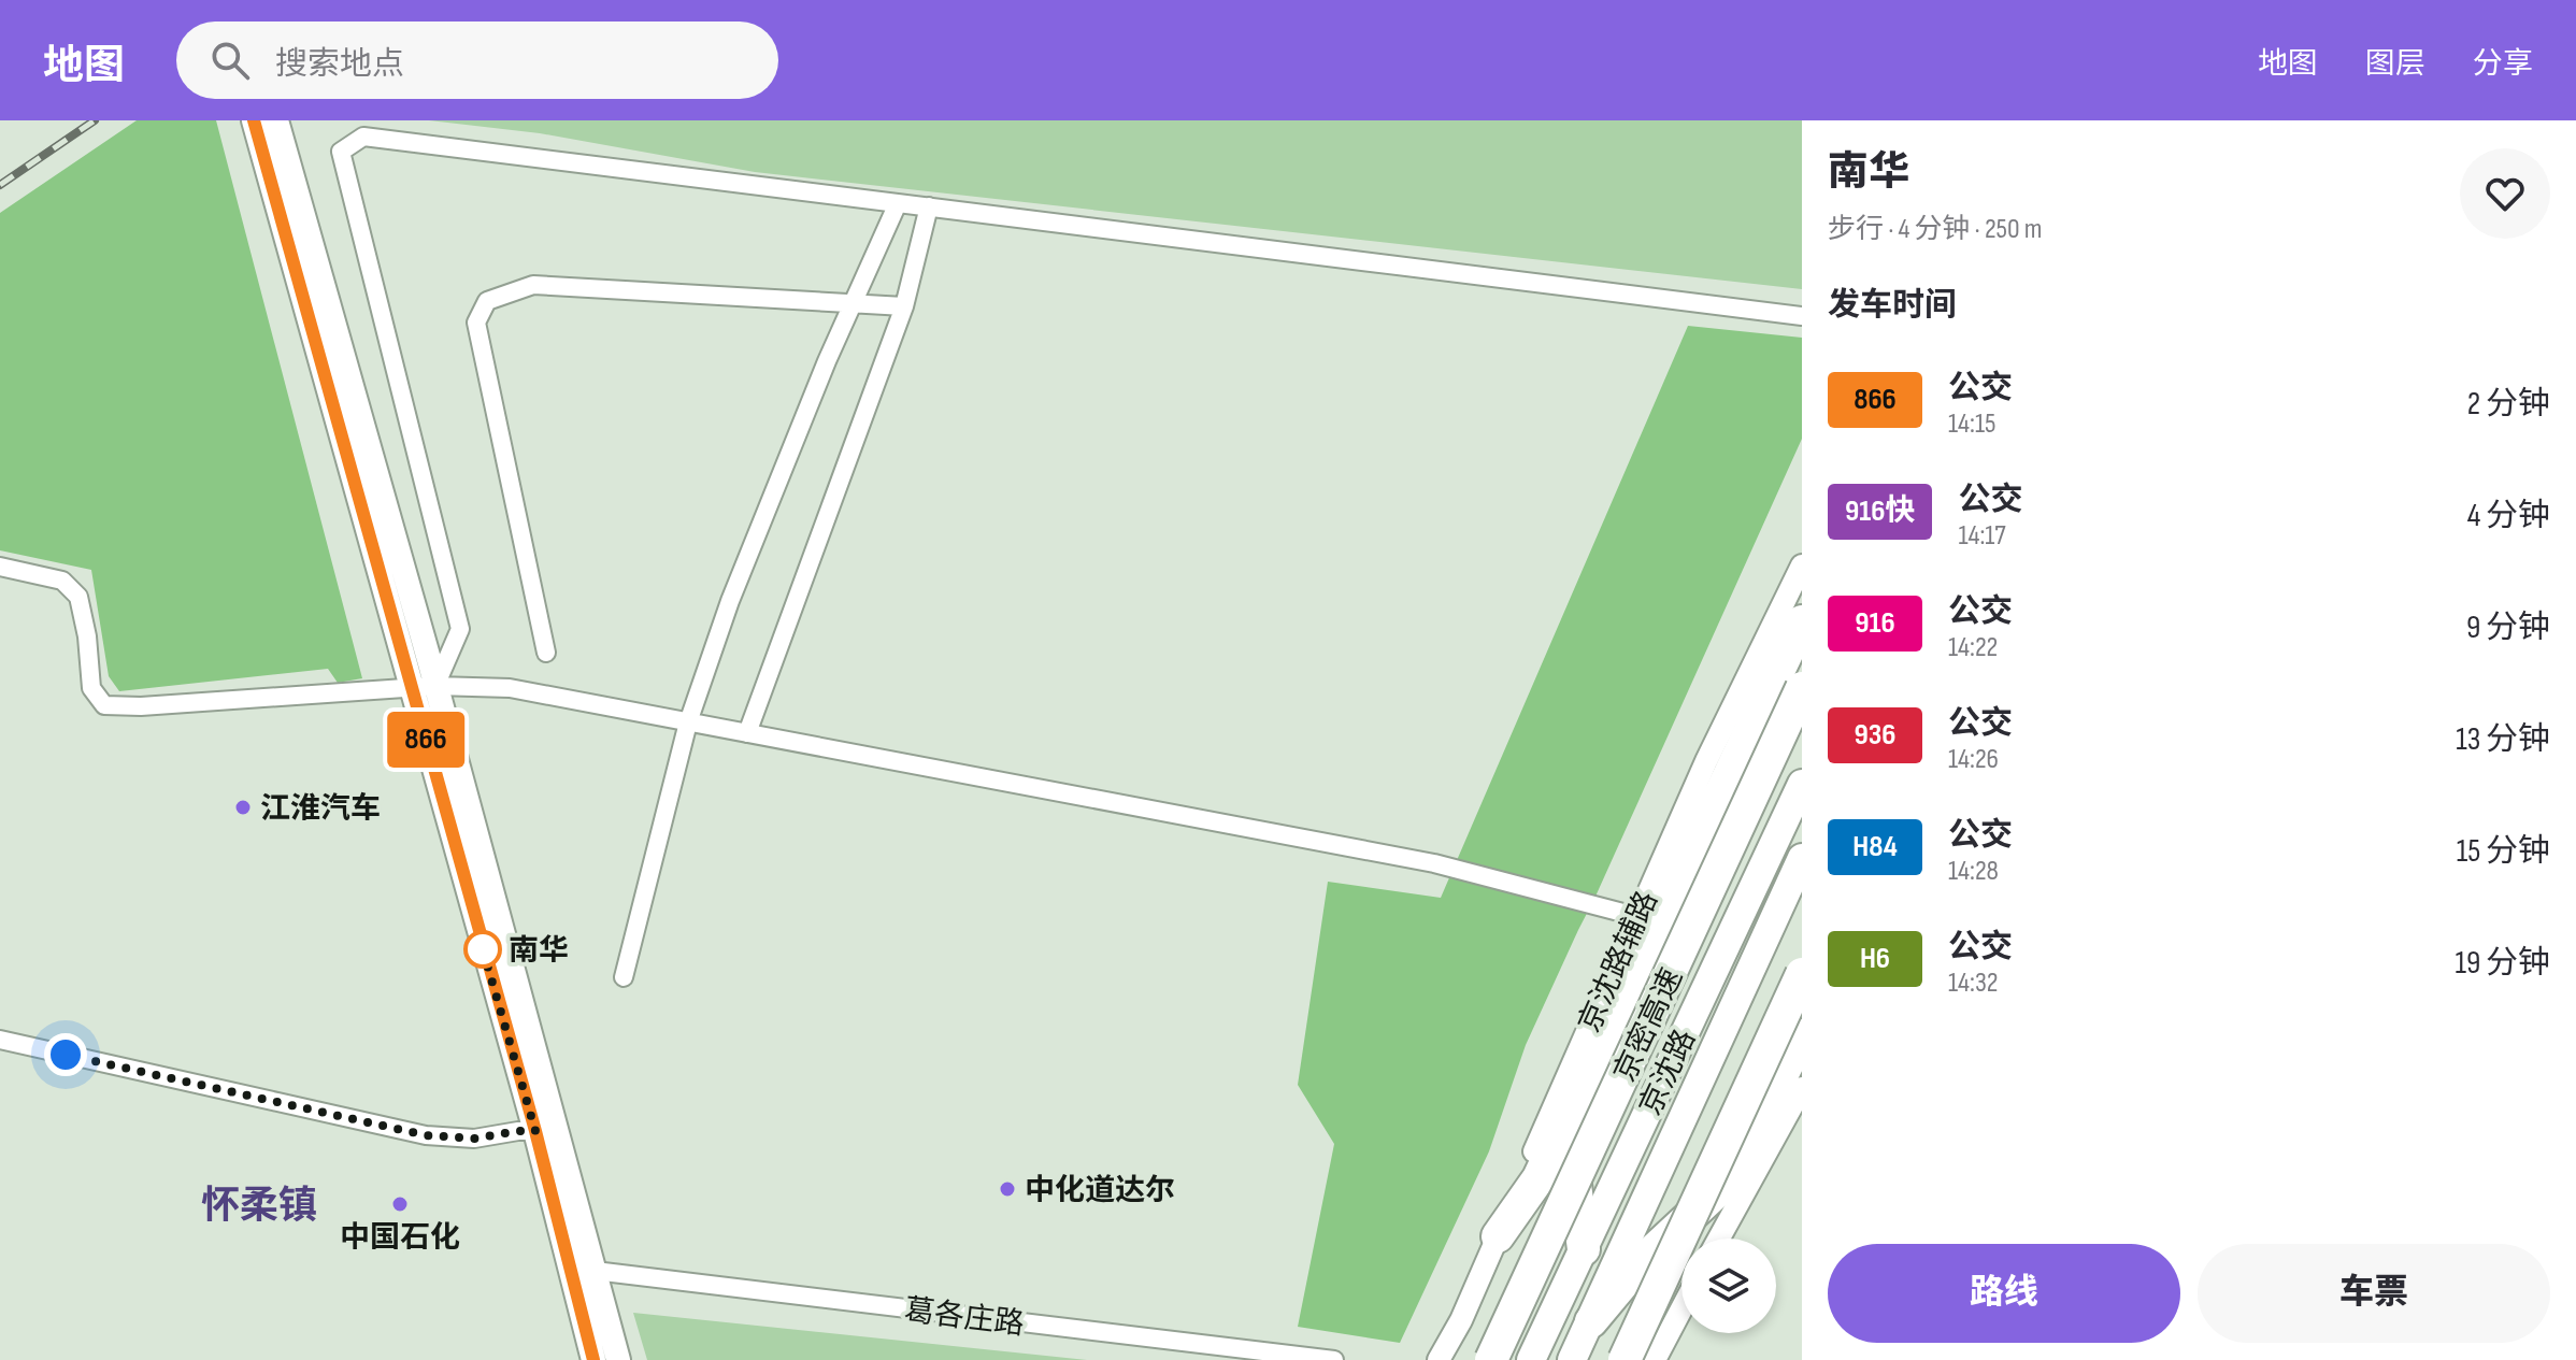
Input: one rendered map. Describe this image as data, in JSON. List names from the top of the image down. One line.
{"streets":{"highway":["京密高速","京沈路"],"street":["京沈路辅路","葛各庄路"]},"districts":["怀柔镇"],"places":["江淮汽车","南华","中化道达尔","中国石化"],"lines":["bus line 866"],"page":{"header":"地图","search":"搜索地点","nav":["地图","图层","分享"],"on_map":"866","heading":[["南华","步行 · 4 分钟 · 250 m"],"发车时间"],"list":[{"mark":"866","name":"公交","note":"14:15","value":"2 分钟"},{"mark":"916快","name":"公交","note":"14:17","value":"4 分钟"},{"mark":"916","name":"公交","note":"14:22","value":"9 分钟"},{"mark":"936","name":"公交","note":"14:26","value":"13 分钟"},{"mark":"H84","name":"公交","note":"14:28","value":"15 分钟"},{"mark":"H6","name":"公交","note":"14:32","value":"19 分钟"}],"buttons":["路线","车票"]}}
